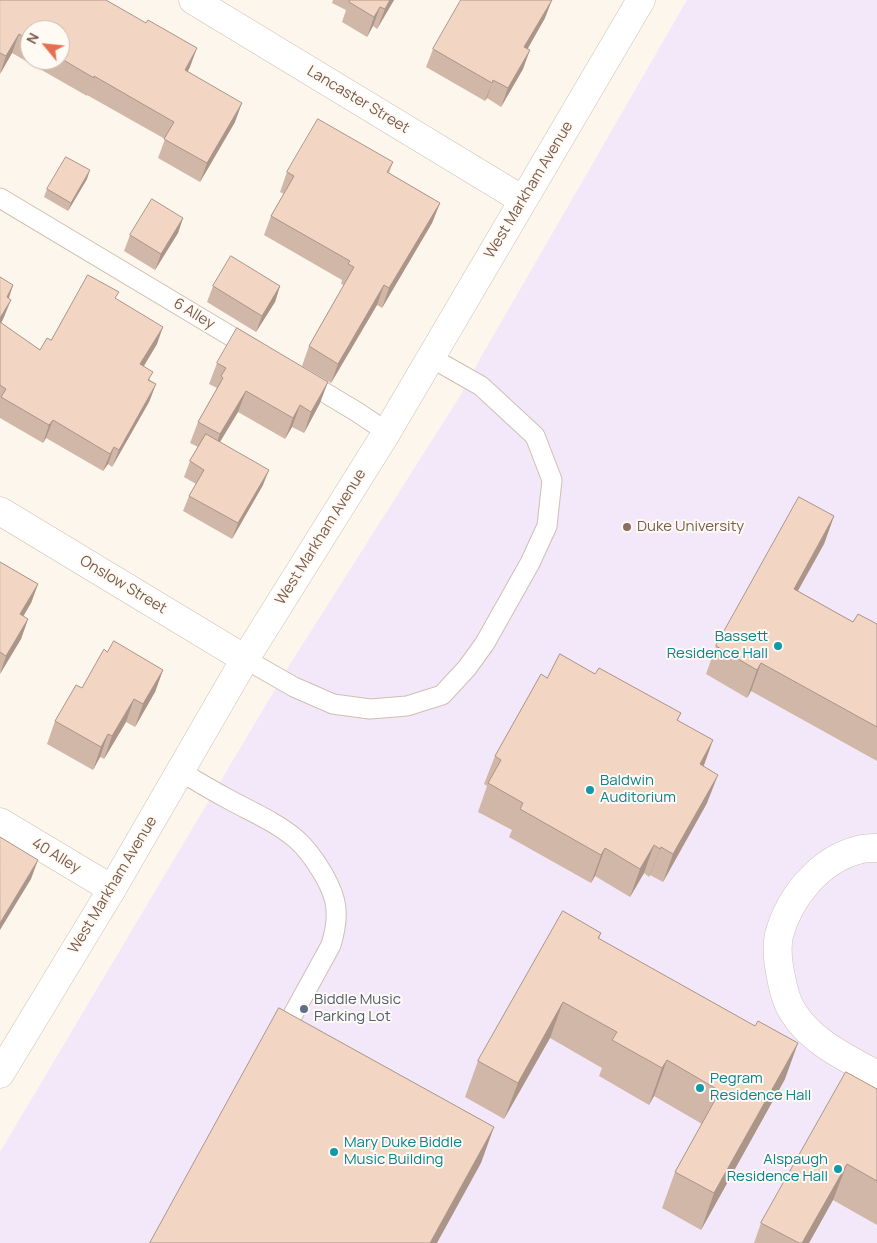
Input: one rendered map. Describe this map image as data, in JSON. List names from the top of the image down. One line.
{"streets":{"street":["Lancaster Street","West Markham Avenue","Onslow Street","40 Alley"],"lane":["6 Alley"]},"crossings":[["Lancaster Street","West Markham Avenue"],["West Markham Avenue","Onslow Street"],["West Markham Avenue","40 Alley"]],"places":["Duke University","Bassett Residence Hall","Baldwin Auditorium","Biddle Music Parking Lot","Pegram Residence Hall","Mary Duke Biddle Music Building","Alspaugh Residence Hall"],"north":"top left"}
